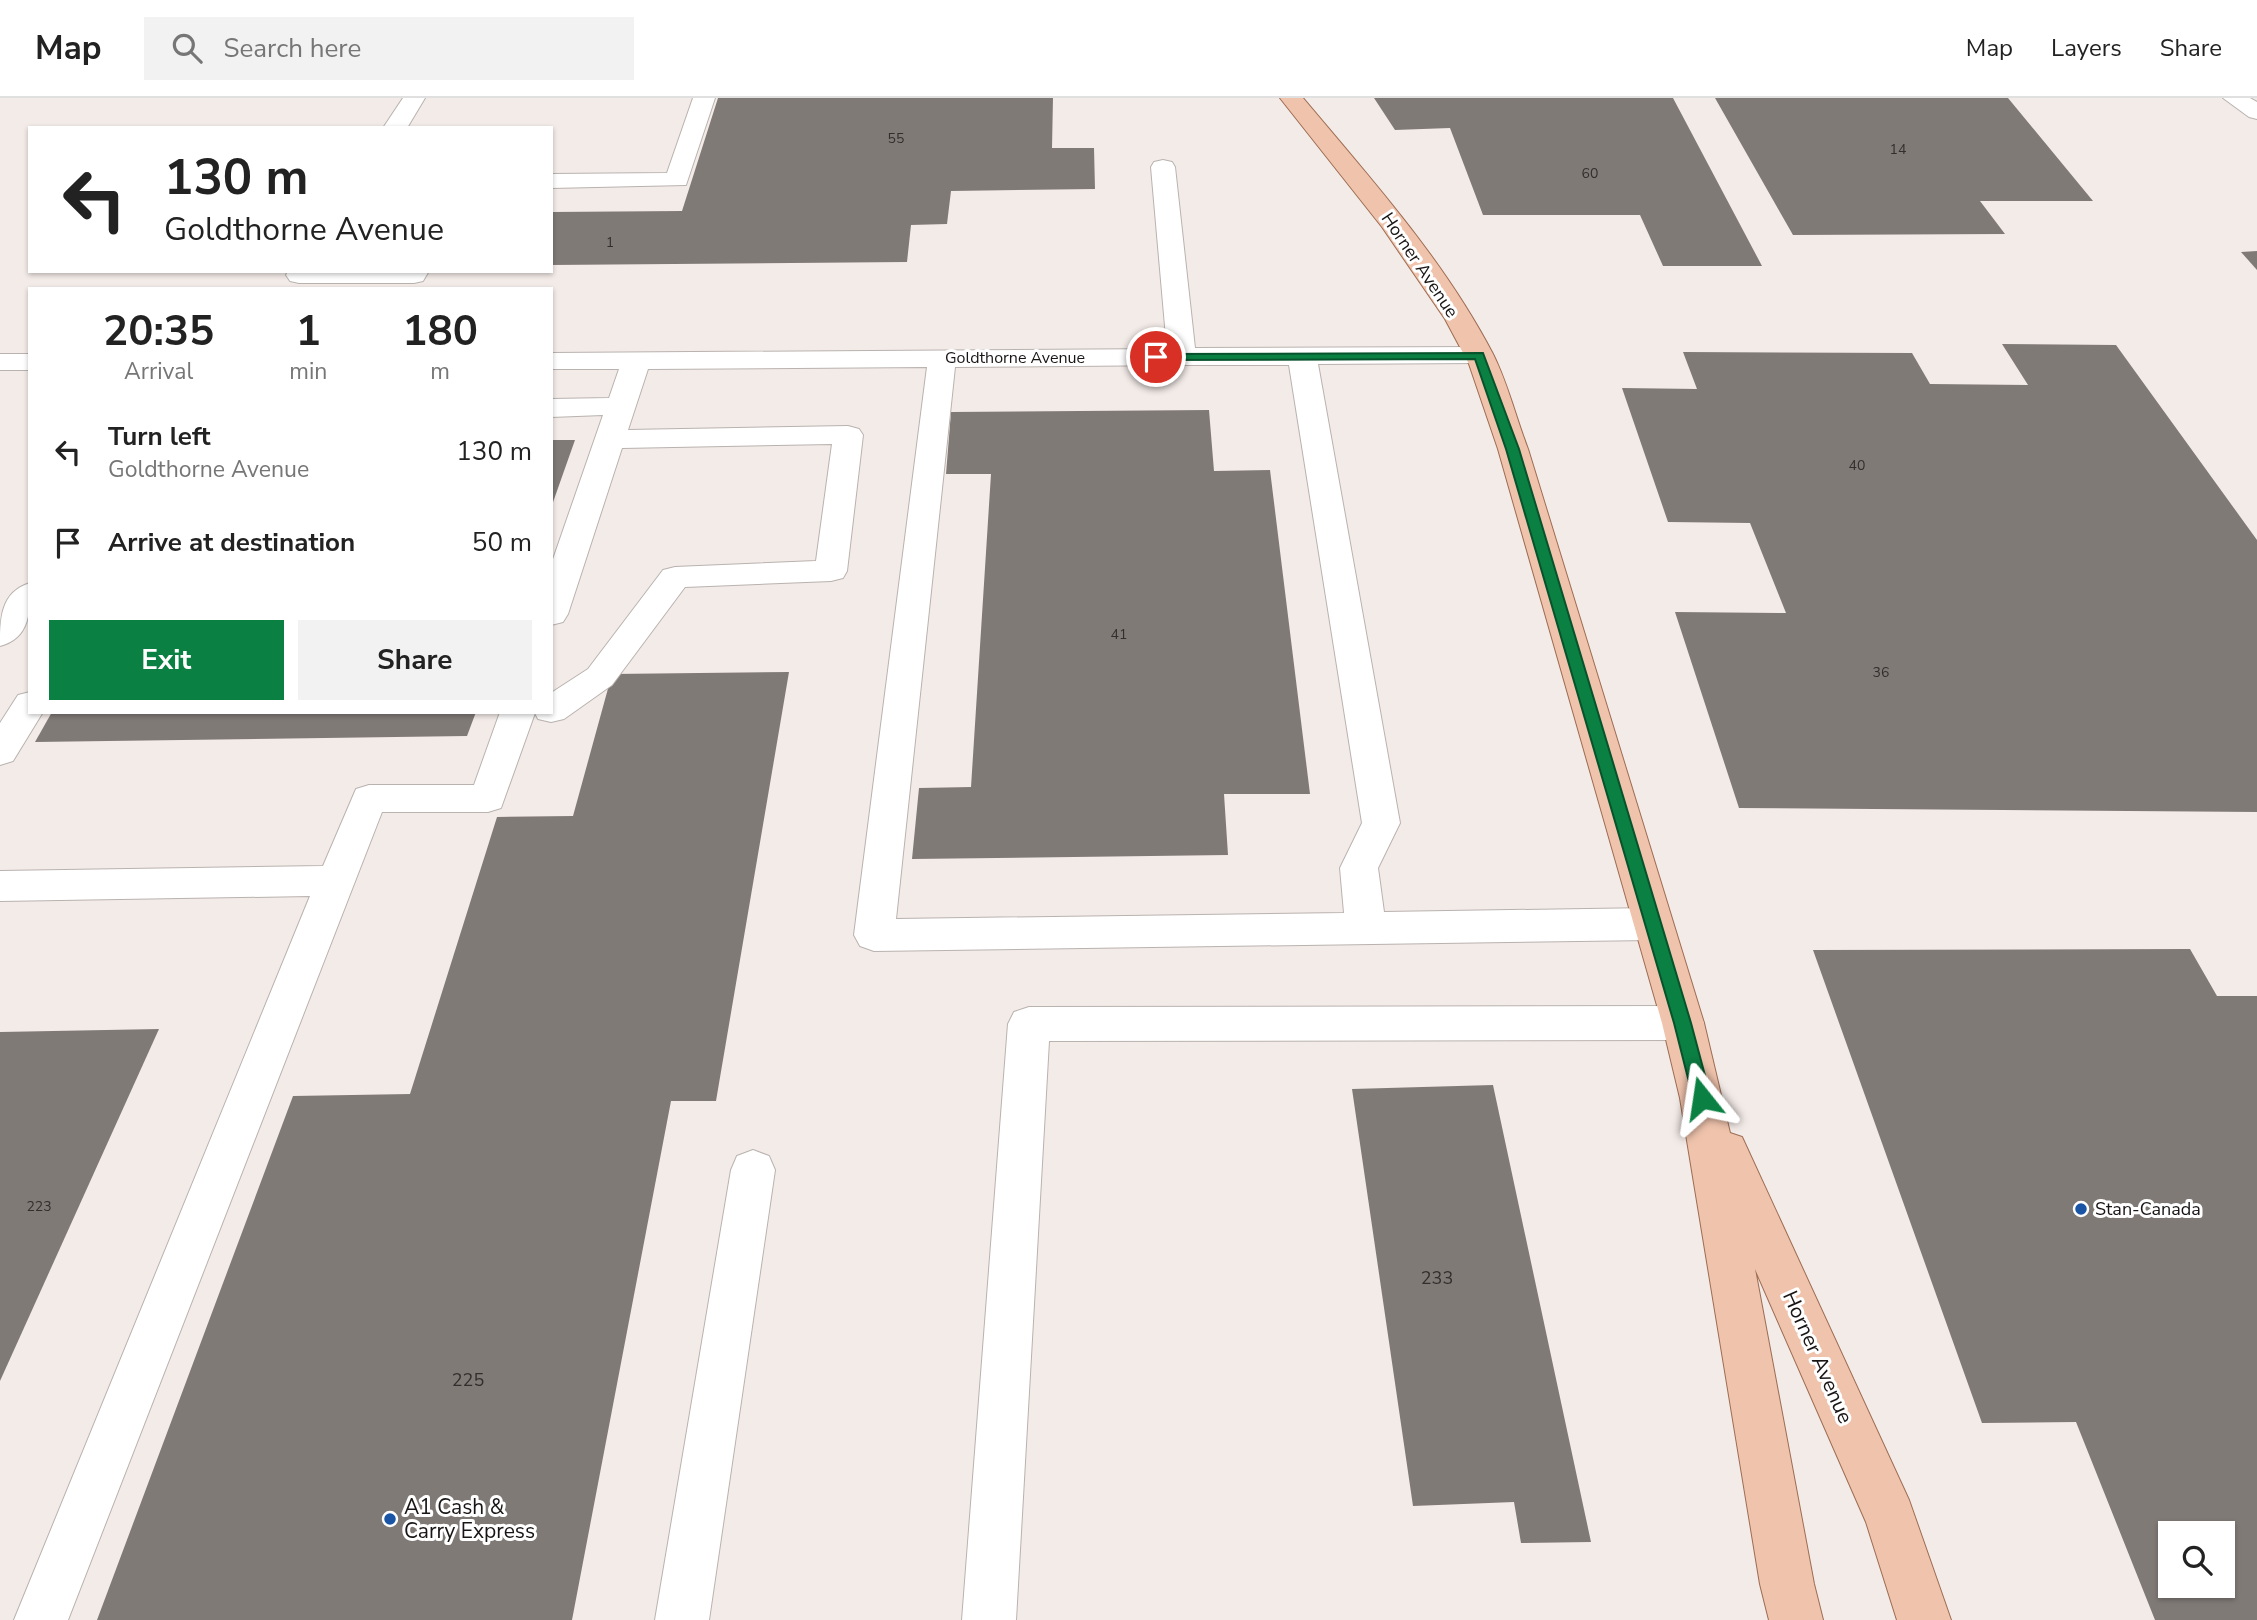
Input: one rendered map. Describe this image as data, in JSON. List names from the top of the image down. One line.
{"streets":{"main road":["Horner Avenue"],"street":["Goldthorne Avenue"]},"crossings":[["Horner Avenue","Goldthorne Avenue"]],"places":["Stan-Canada","A1 Cash & Carry Express"],"house_numbers":["55","14","60","1","40","41","36","223","233","225"],"page":{"header":"Map","search":"Search here","nav":["Map","Layers","Share"],"turn":["130 m","Goldthorne Avenue"],"eta":["20:35","Arrival","1","min","180","m"],"list":[{"name":"Turn left","note":"Goldthorne Avenue","value":"130 m"},{"name":"Arrive at destination","value":"50 m"}],"buttons":["Exit","Share"]}}
